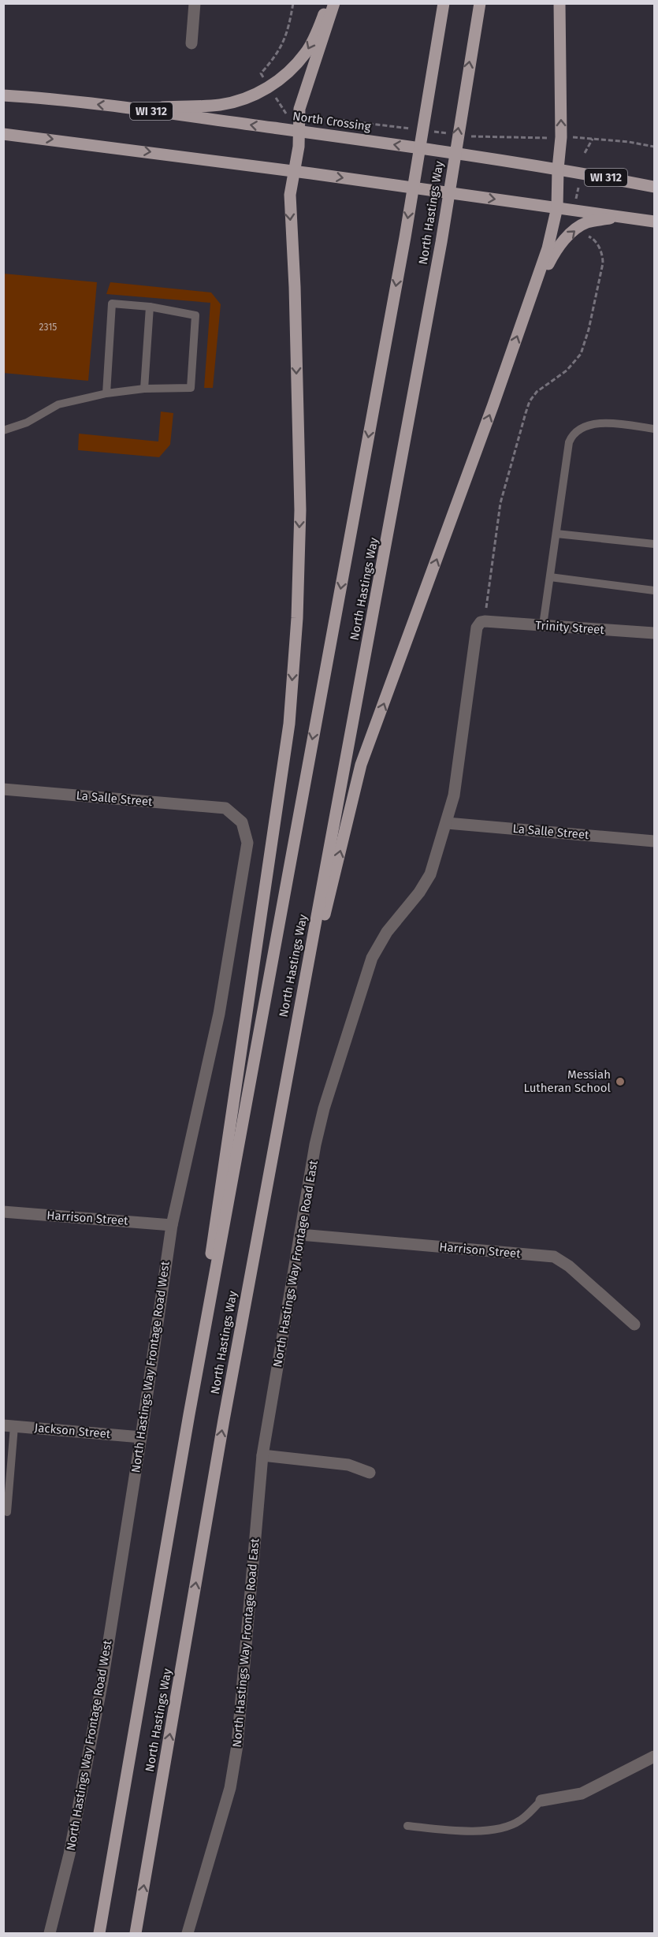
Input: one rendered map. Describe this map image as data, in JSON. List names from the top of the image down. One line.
{"streets":{"main road":["WI 312","North Crossing","North Hastings Way"],"street":["Trinity Street","La Salle Street","Harrison Street","North Hastings Way Frontage Road East","North Hastings Way Frontage Road West","Jackson Street"]},"crossings":[["Trinity Street","North Hastings Way Frontage Road East"],["La Salle Street","North Hastings Way Frontage Road East"],["La Salle Street","North Hastings Way Frontage Road West"],["Harrison Street","North Hastings Way Frontage Road East"],["Harrison Street","North Hastings Way Frontage Road West"],["North Hastings Way Frontage Road West","Jackson Street"]],"places":["Messiah Lutheran School"],"house_numbers":["2315"]}
